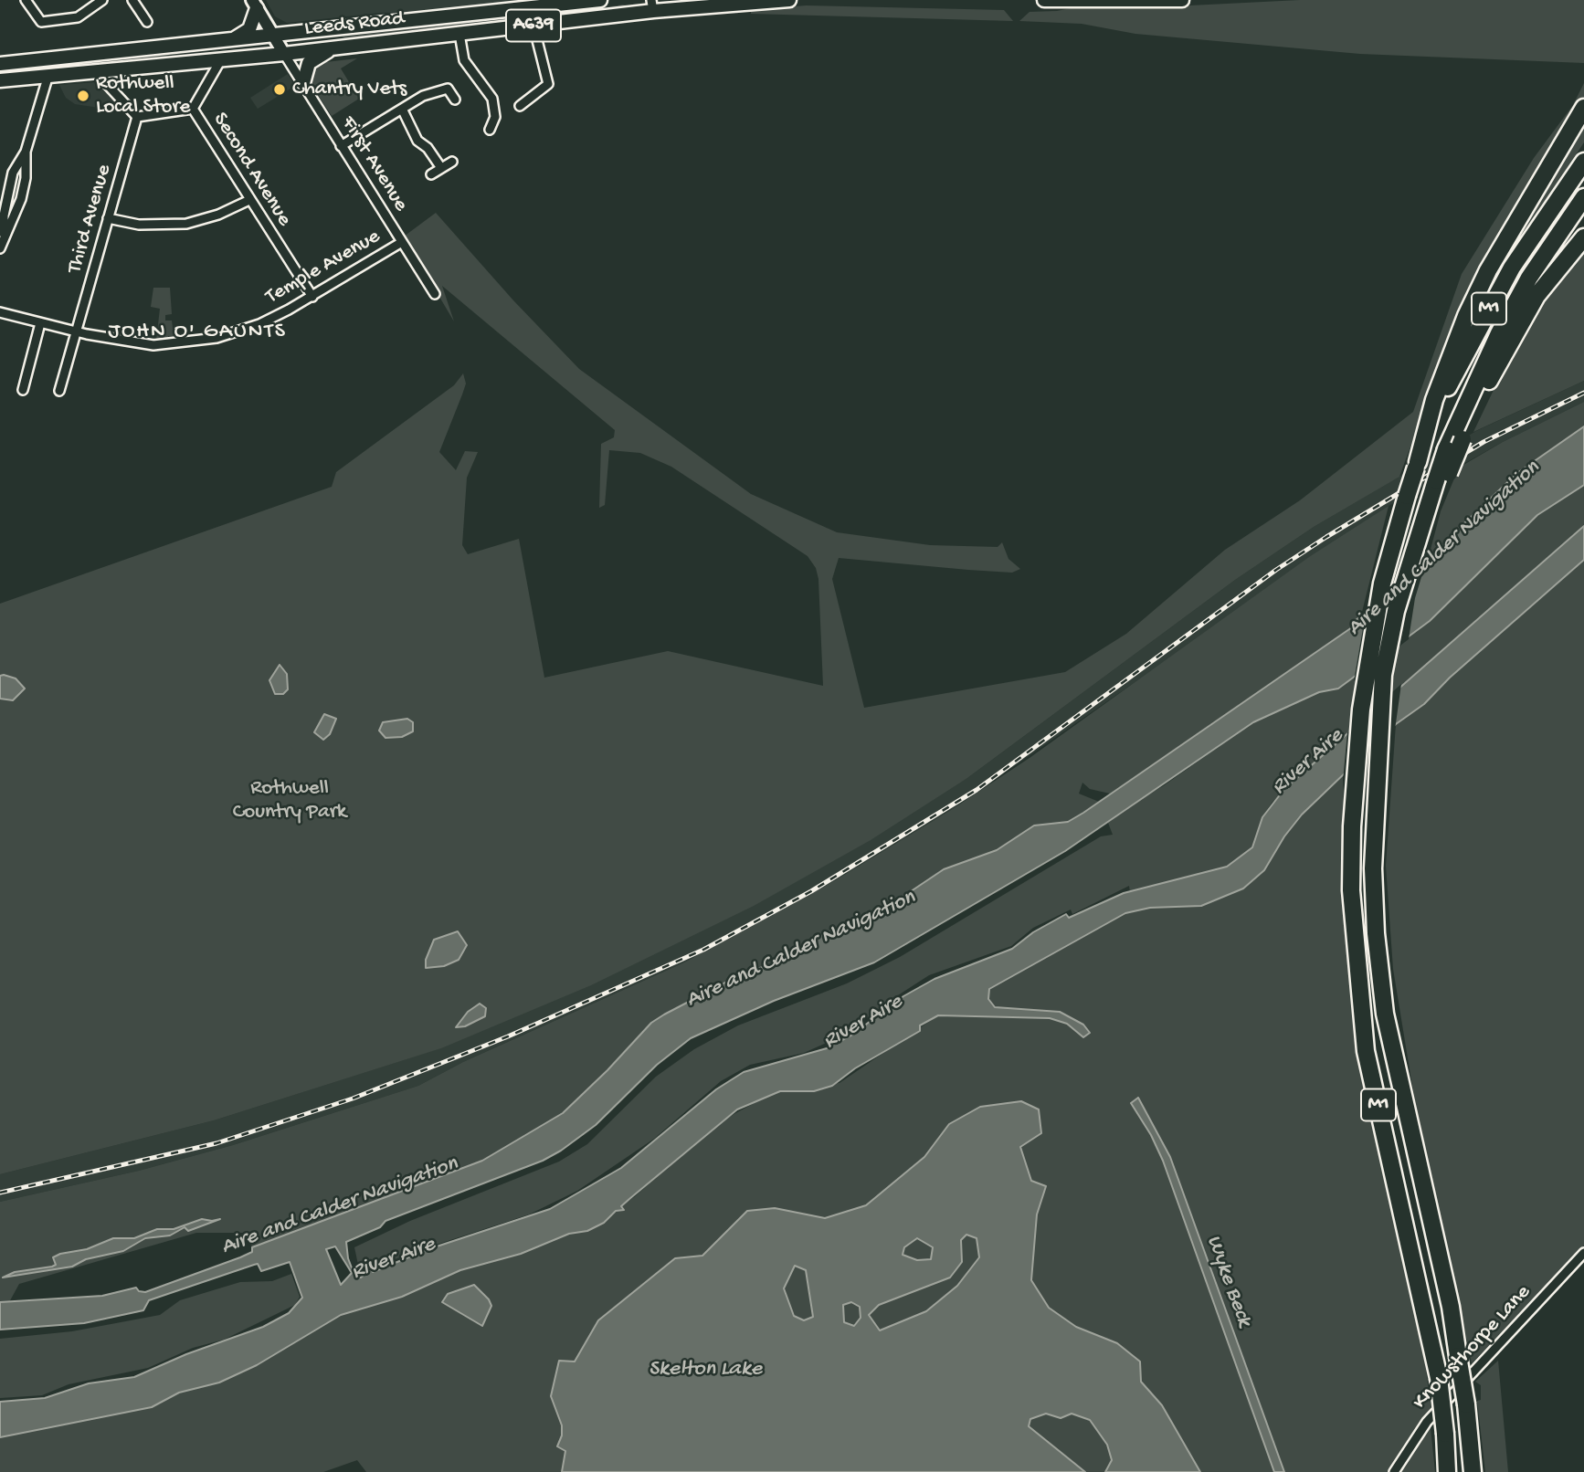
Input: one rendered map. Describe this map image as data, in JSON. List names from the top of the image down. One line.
{"streets":{"highway":["M1"],"main road":["Leeds Road","A639"],"street":["First Avenue","Second Avenue","Third Avenue","Temple Avenue","Knowsthorpe Lane"]},"crossings":[["Leeds Road","First Avenue"],["Leeds Road","Second Avenue"],["First Avenue","Temple Avenue"],["Second Avenue","Temple Avenue"],["Third Avenue","Temple Avenue"]],"districts":["JOHN O' GAUNTS"],"water":["Aire and Calder Navigation","River Aire","Wyke Beck","Skelton Lake"],"parks":["Rothwell Country Park"],"places":["Chantry Vets","Rothwell Local Store"]}
